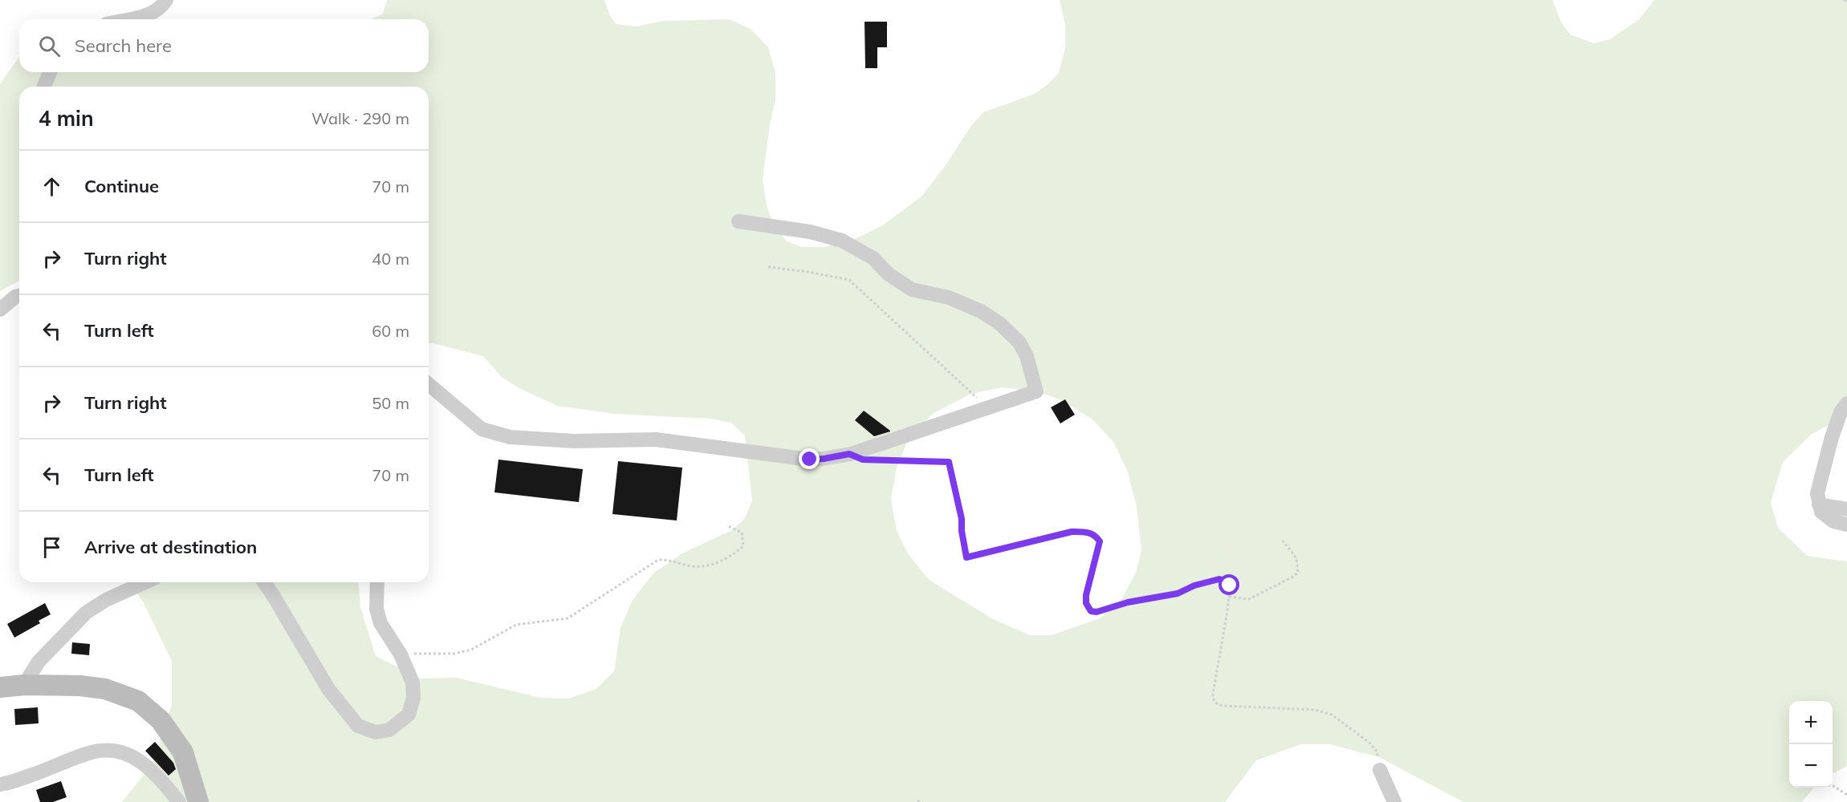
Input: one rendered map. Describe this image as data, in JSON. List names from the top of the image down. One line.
{"page":{"search":"Search here","heading":["4 min","Walk · 290 m"],"list":[["Continue","70 m"],["Turn right","40 m"],["Turn left","60 m"],["Turn right","50 m"],["Turn left","70 m"],"Arrive at destination"],"map_buttons":["+","−"]}}
